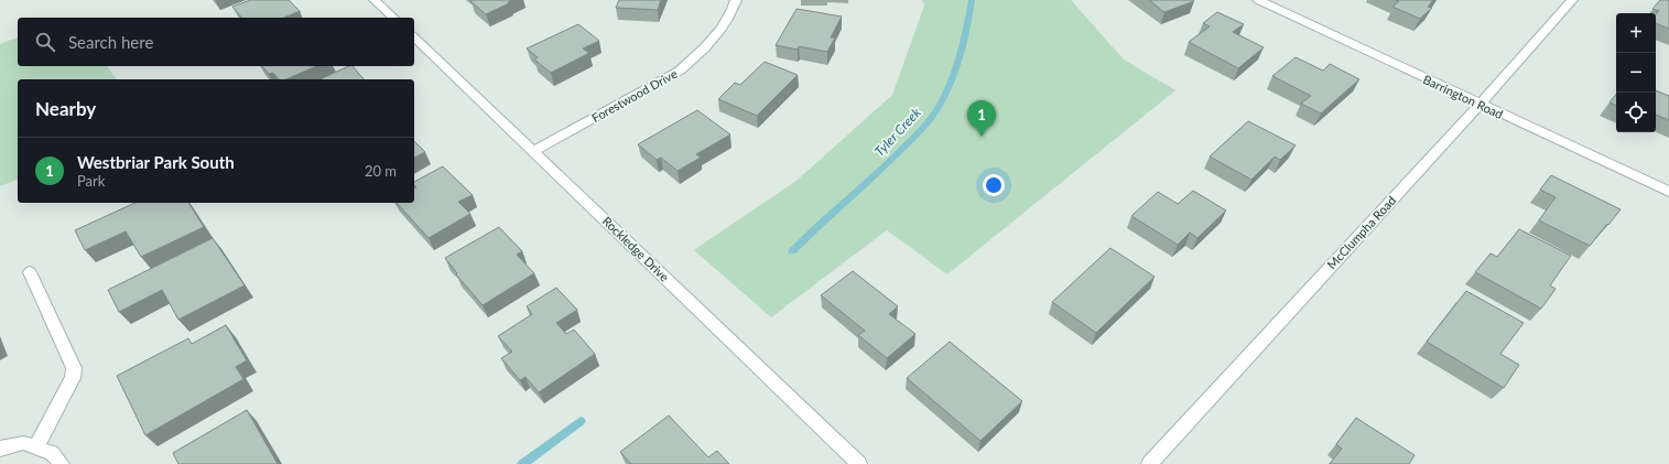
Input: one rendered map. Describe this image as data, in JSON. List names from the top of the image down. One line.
{"streets":{"street":["Forestwood Drive","Barrington Road","McClumpha Road","Rockledge Drive"]},"crossings":[["Forestwood Drive","Rockledge Drive"],["Barrington Road","McClumpha Road"]],"water":["Tyler Creek"],"page":{"map_buttons":["+","−"],"search":"Search here","heading":"Nearby","pins":"1","list":[{"mark":"1","name":"Westbriar Park South","note":"Park","value":"20 m"}]}}
